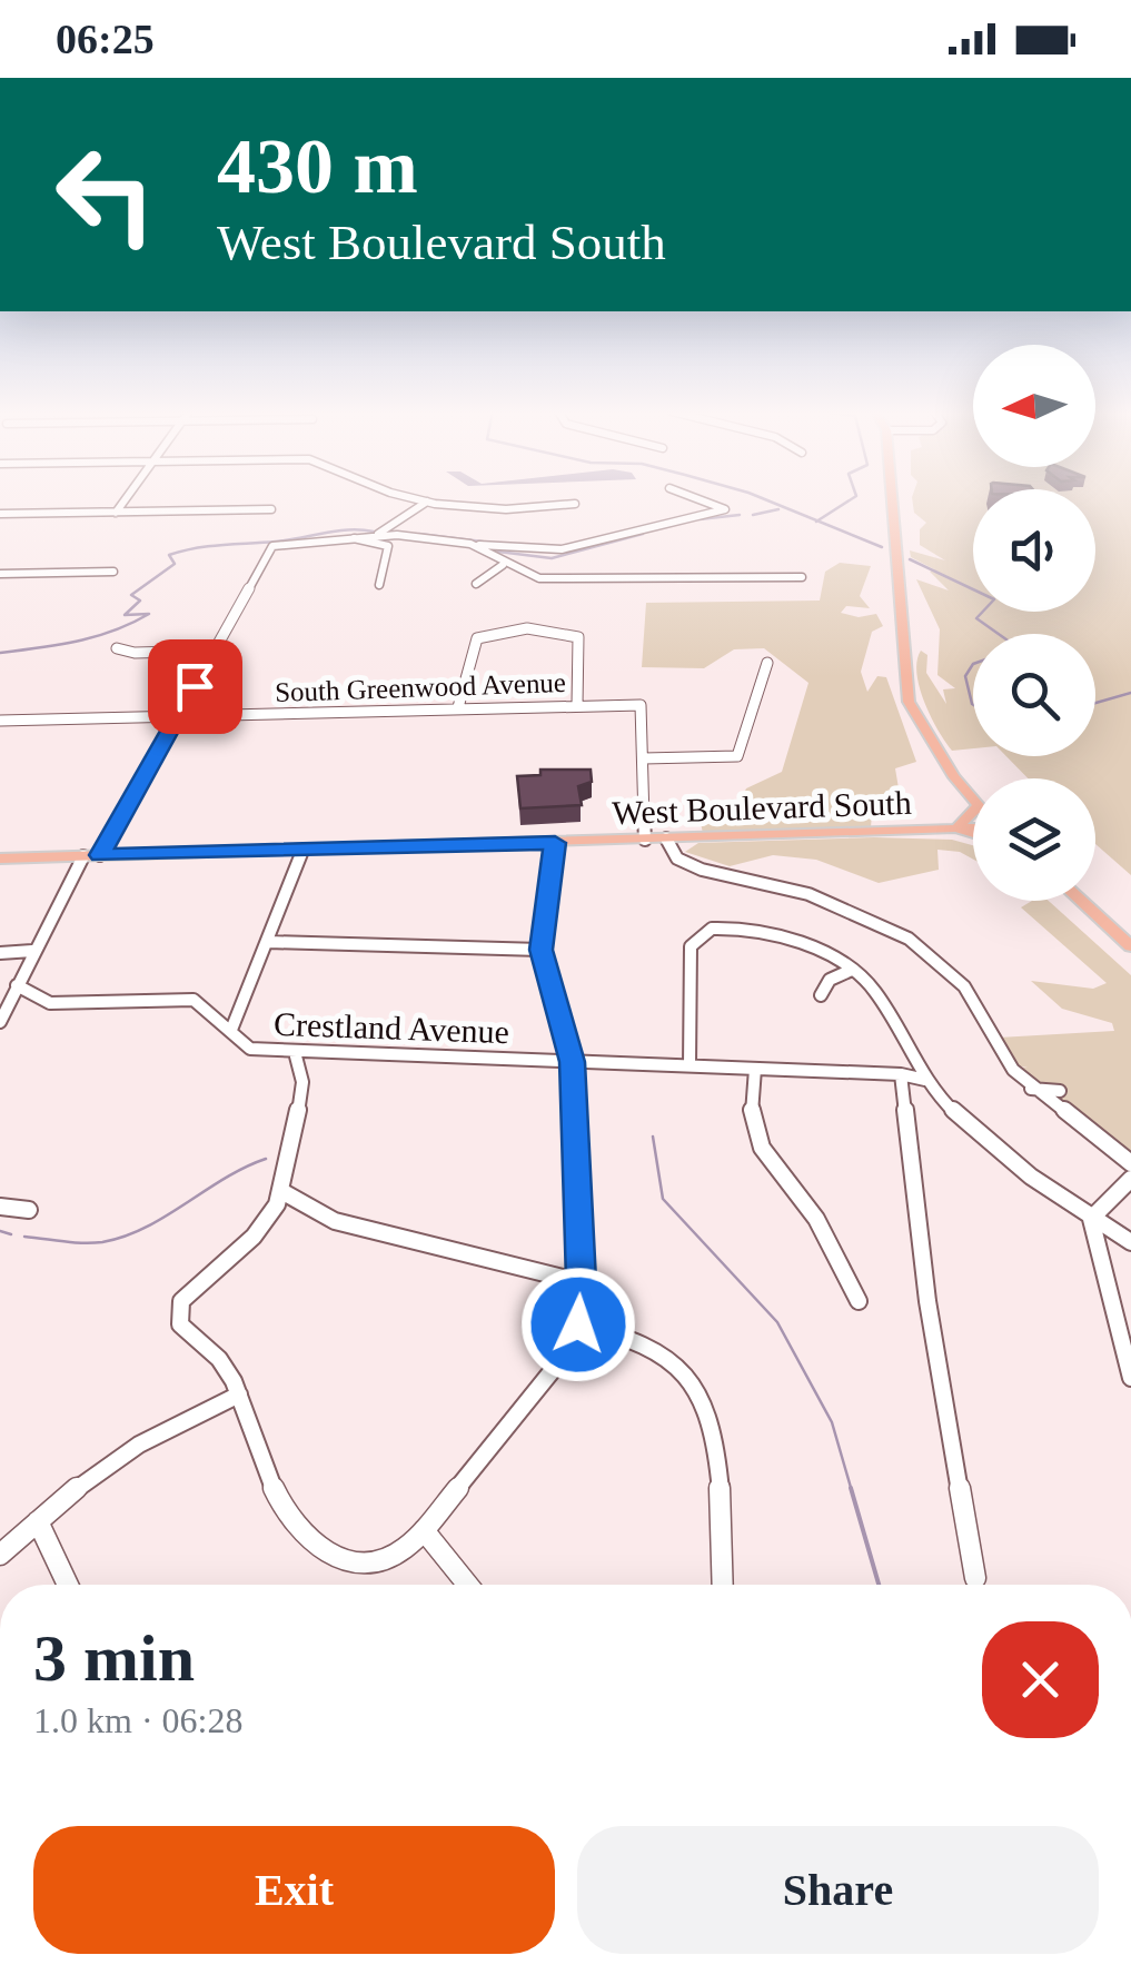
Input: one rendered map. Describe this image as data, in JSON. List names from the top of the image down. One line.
{"streets":{"main road":["West Boulevard South"],"street":["South Greenwood Avenue","Crestland Avenue"]},"north":"left","page":{"status":"06:25","turn":["430 m","West Boulevard South"],"heading":["3 min","1.0 km · 06:28"],"buttons":["Exit","Share"]}}
